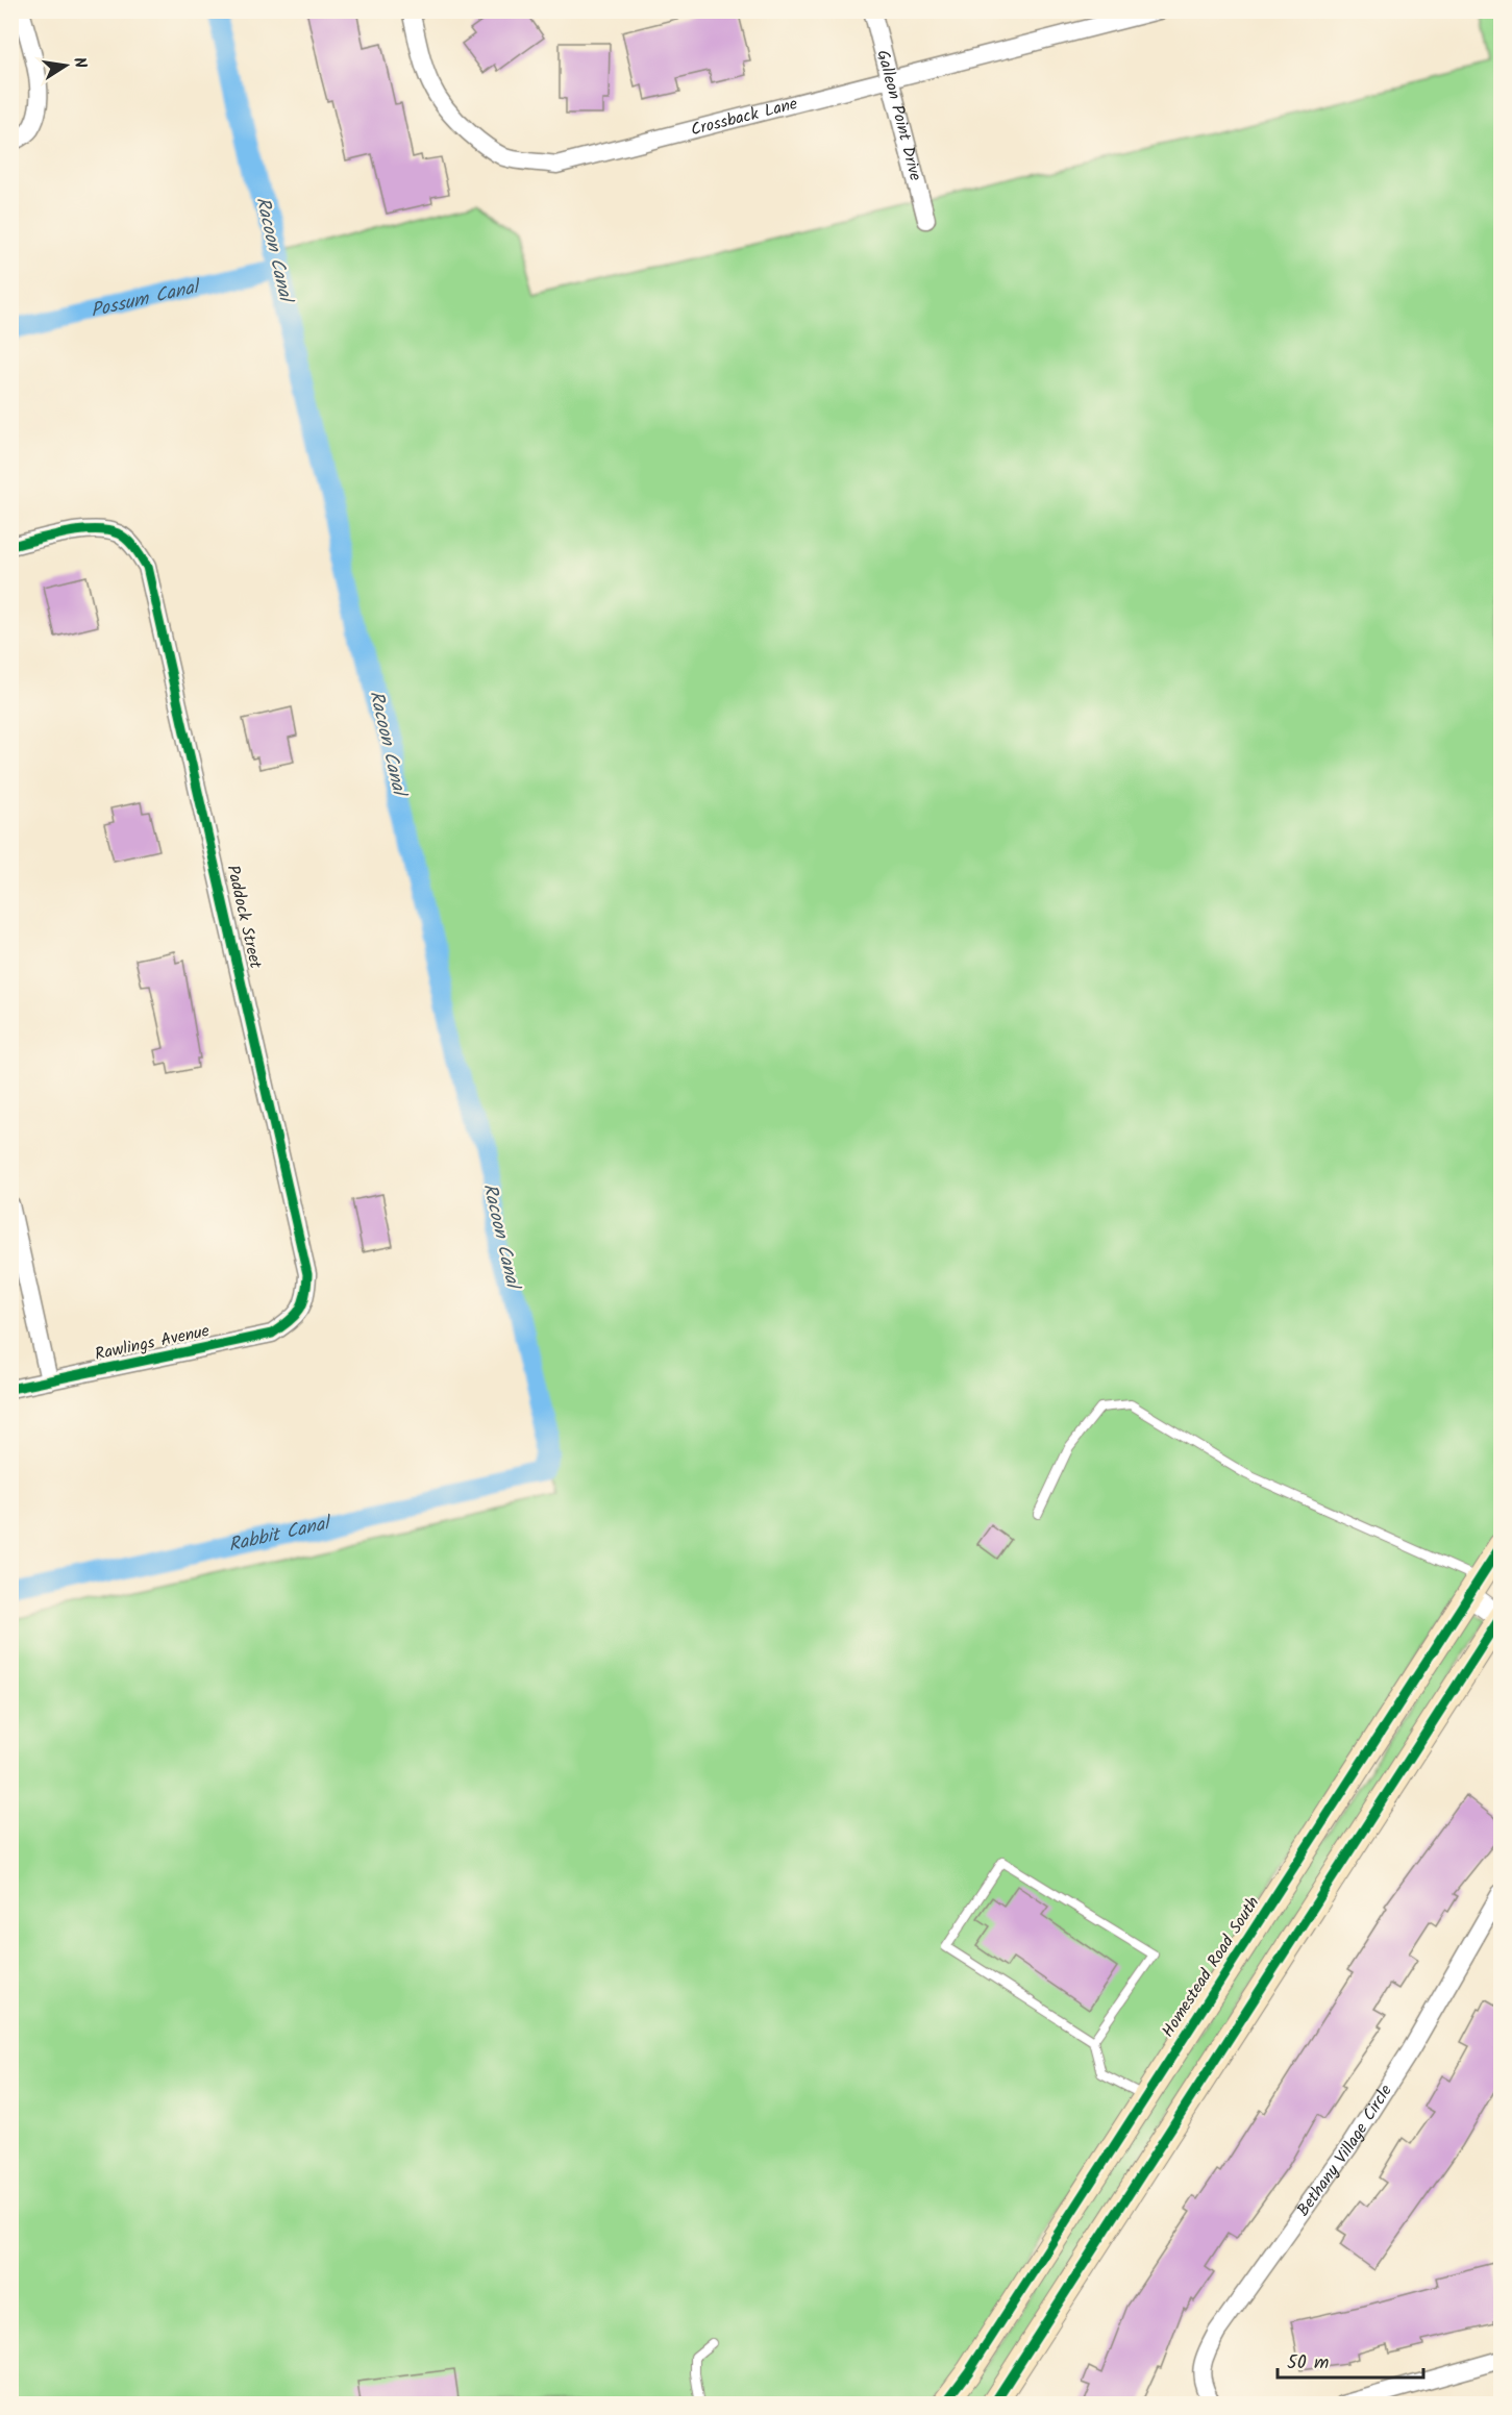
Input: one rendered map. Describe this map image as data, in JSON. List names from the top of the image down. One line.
{"streets":{"main road":["Homestead Road South"],"street":["Galleon Point Drive","Crossback Lane","Paddock Street","Rawlings Avenue","Bethany Village Circle"]},"crossings":[["Galleon Point Drive","Crossback Lane"],["Paddock Street","Rawlings Avenue"]],"water":["Racoon Canal","Possum Canal","Rabbit Canal"],"scale_bar":"50 m","north":"right"}
